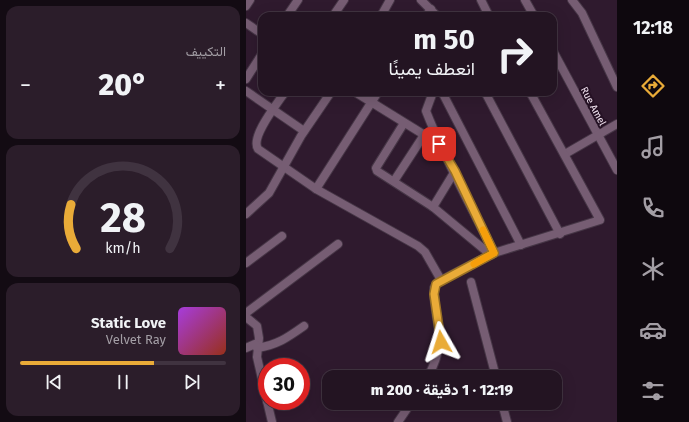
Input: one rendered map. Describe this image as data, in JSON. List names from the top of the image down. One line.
{"streets":{"street":["Rue Amel"]},"page":{"tabs":"12:18","tile":"التكييف","turn":["50 m","انعطف يمينًا"],"heat":["−","20°","+"],"song":["Static Love","Velvet Ray"],"limit":"30","trip":"12:19 · 1 دقيقة · 200 m","gauge":["28","km/h"]}}
